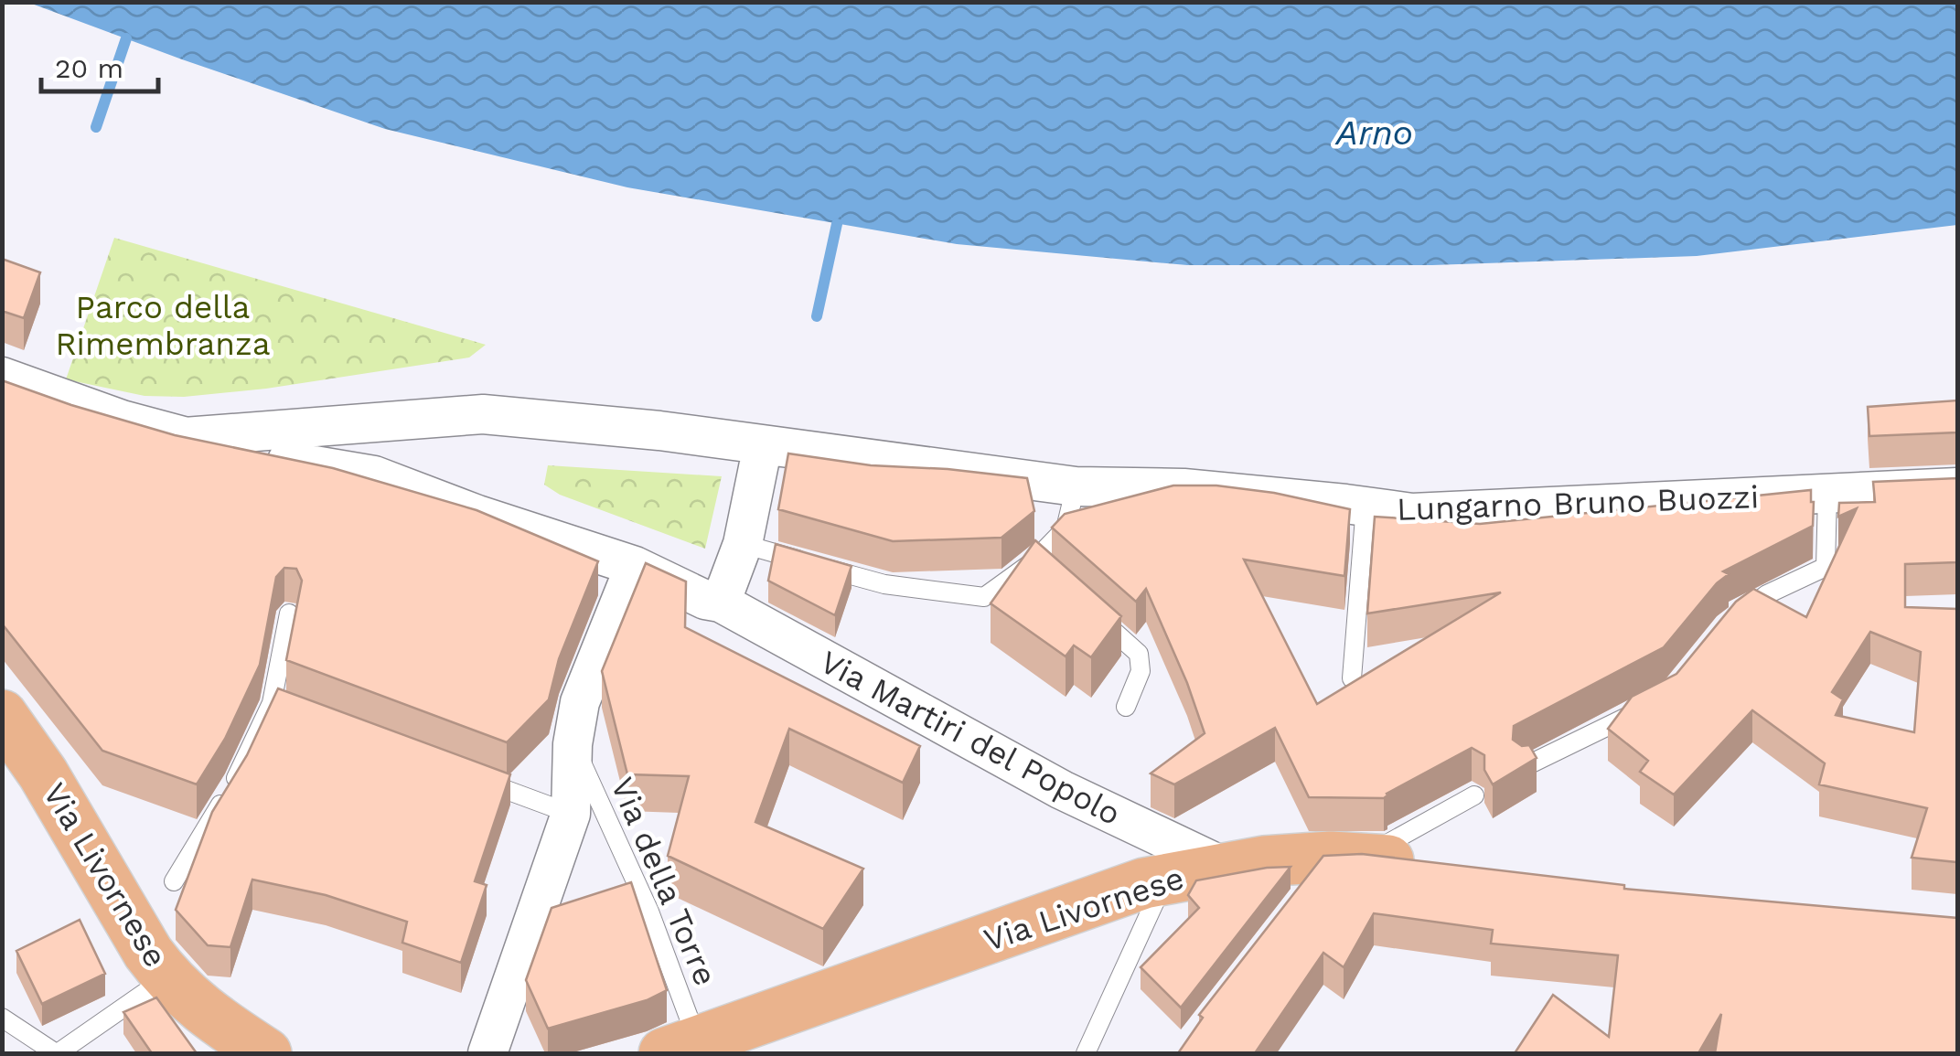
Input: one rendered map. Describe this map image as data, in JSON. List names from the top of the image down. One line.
{"streets":{"main road":["Via Livornese"],"street":["Lungarno Bruno Buozzi","Via Martiri del Popolo"],"lane":["Via della Torre"]},"crossings":[["Lungarno Bruno Buozzi","Via Martiri del Popolo"],["Via Martiri del Popolo","Via Livornese"],["Via Livornese","Via della Torre"]],"water":["Arno"],"parks":["Parco della Rimembranza"],"scale_bar":"20 m"}
